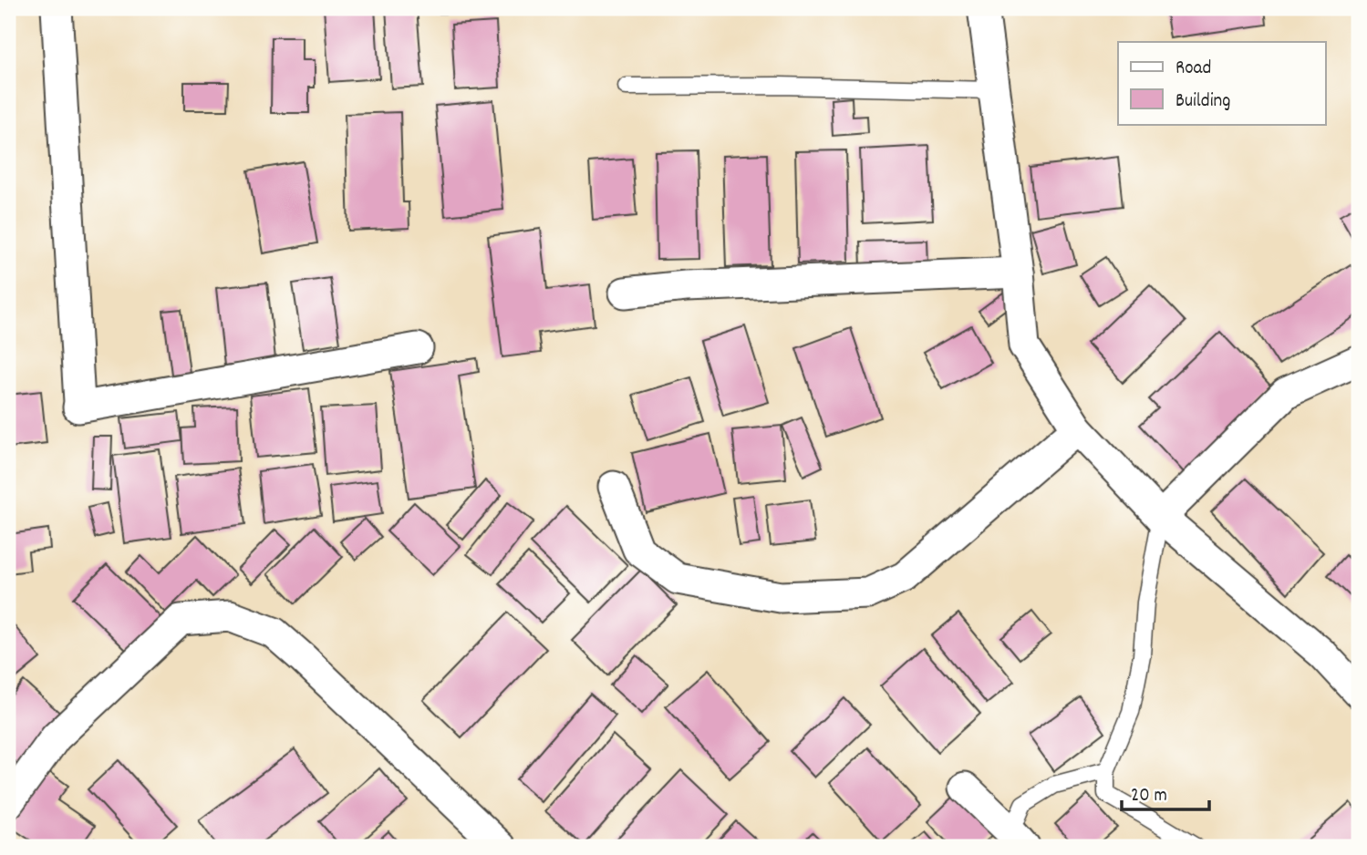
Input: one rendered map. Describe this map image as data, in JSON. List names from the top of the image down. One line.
{"legend":["Road","Building"],"scale_bar":"20 m"}
